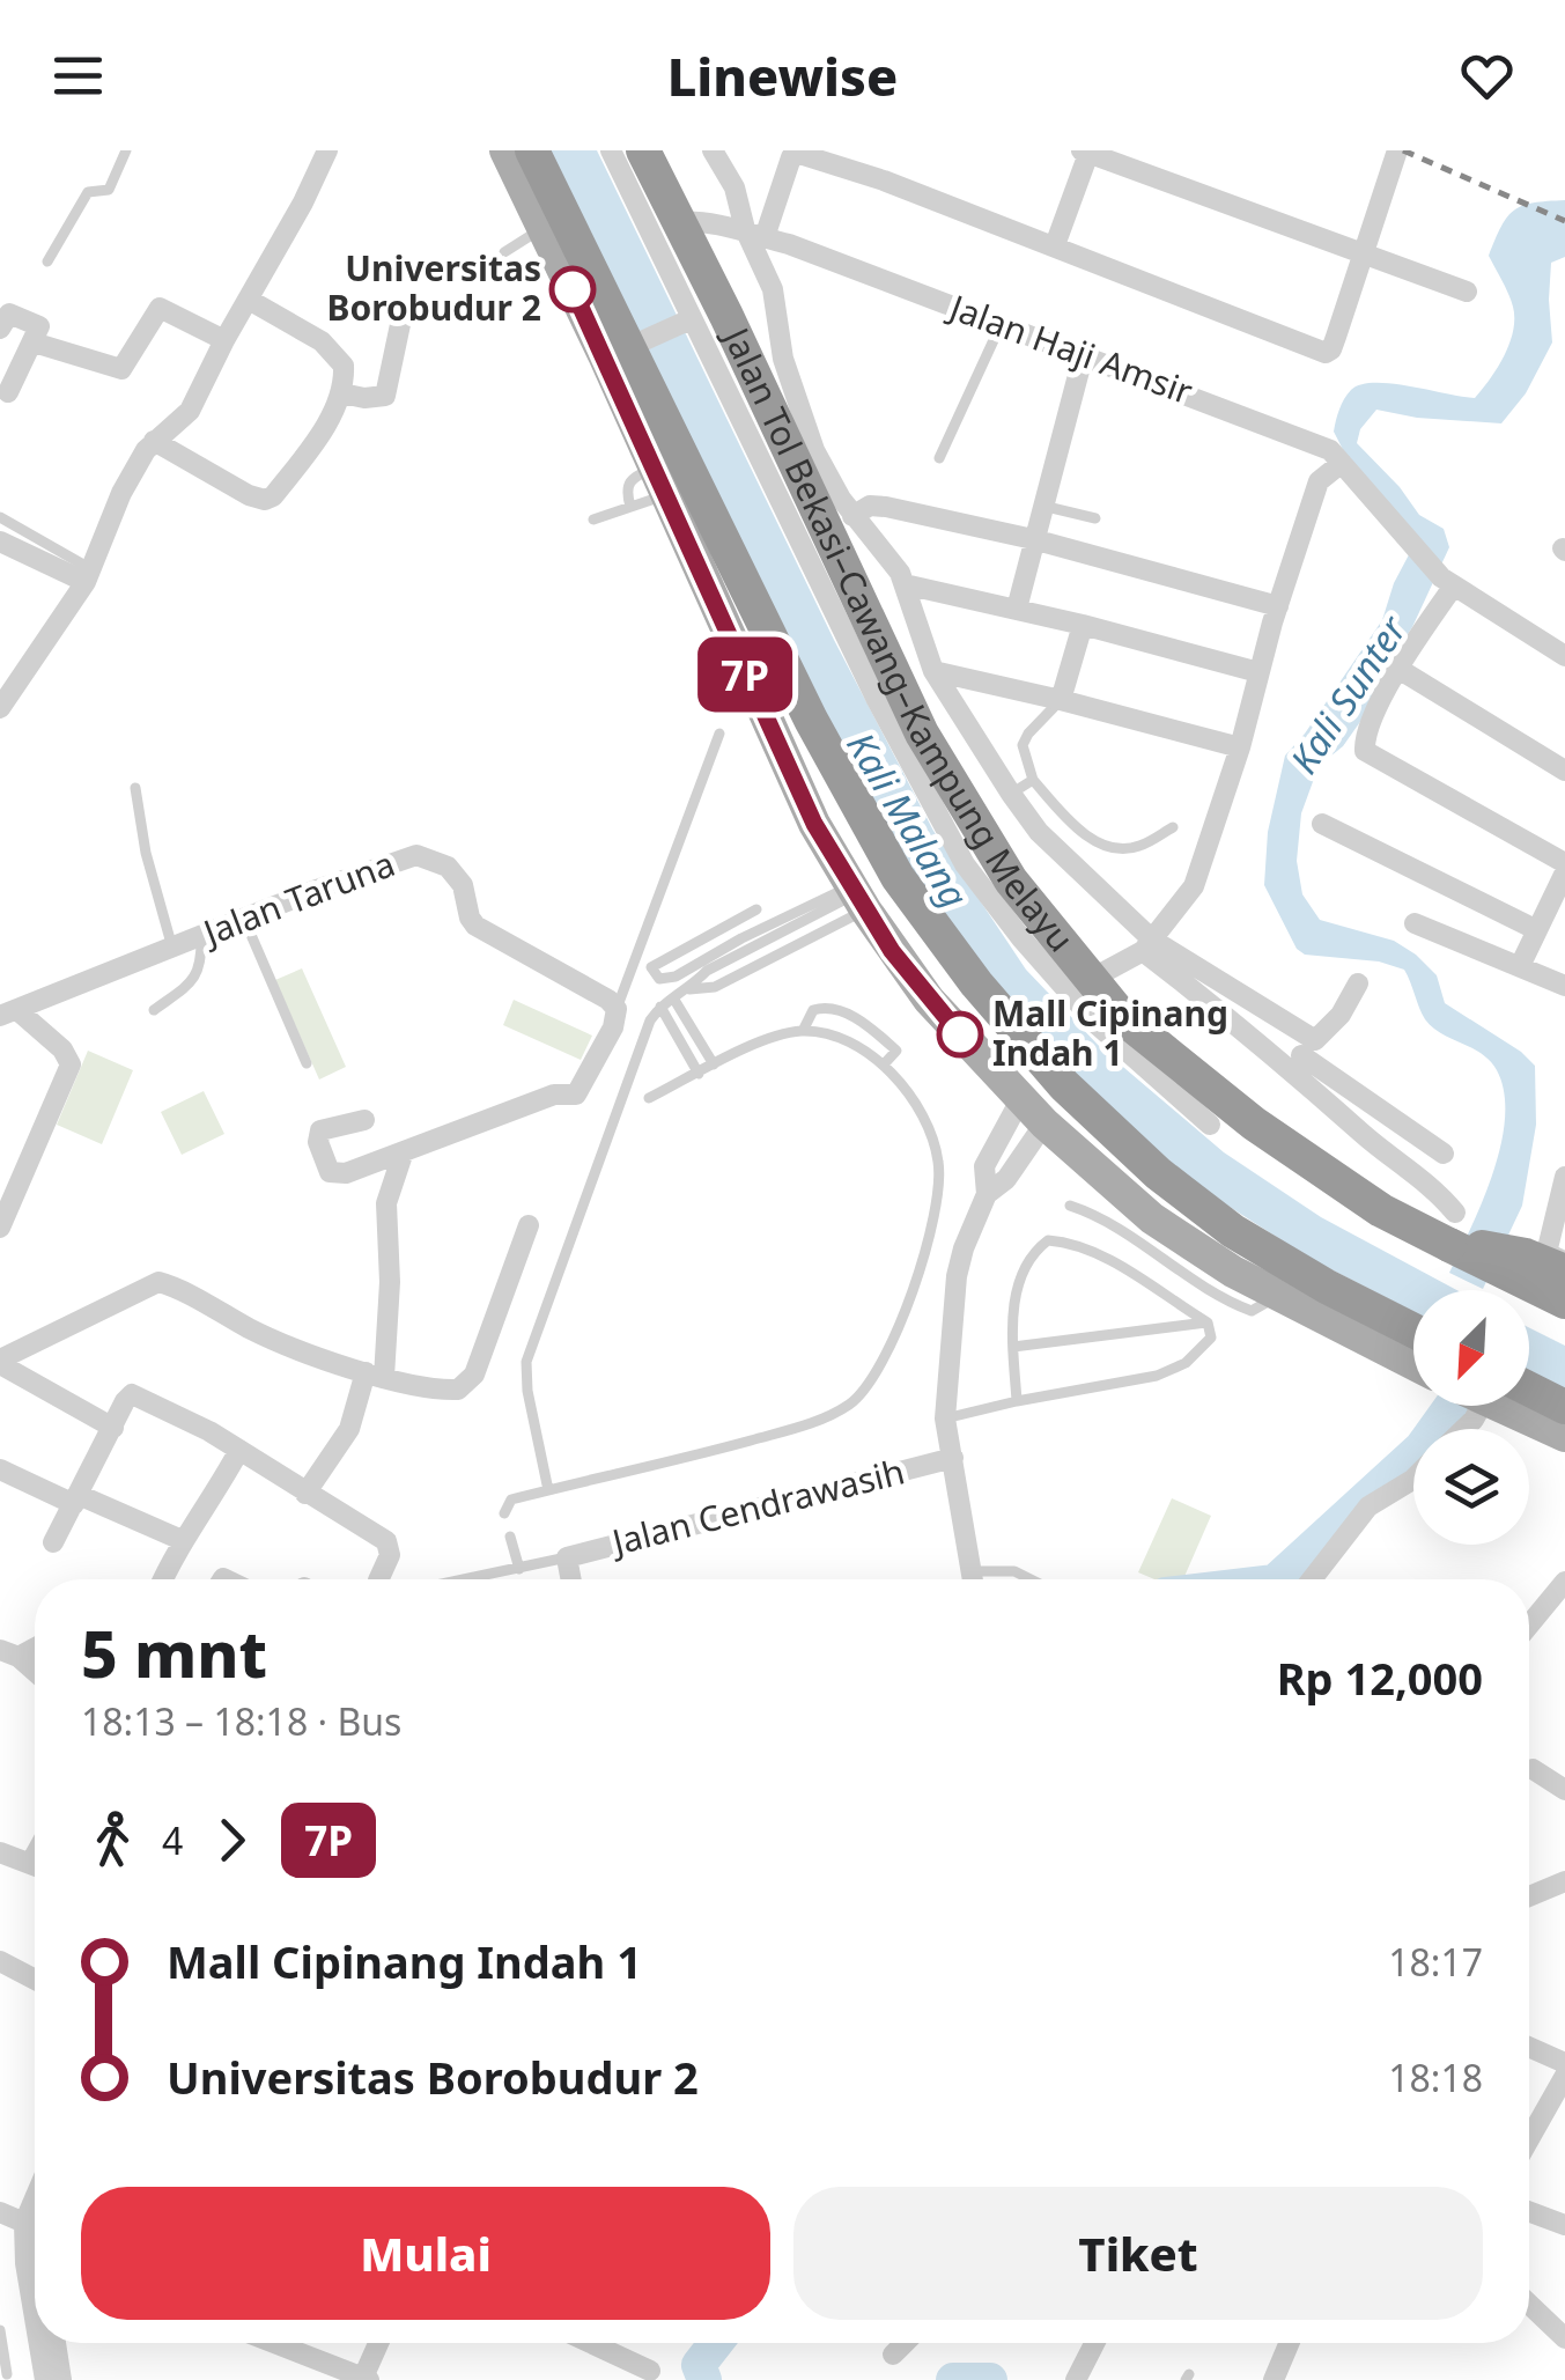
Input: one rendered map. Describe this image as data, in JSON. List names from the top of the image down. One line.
{"streets":{"highway":["Jalan Tol Bekasi–Cawang–Kampung Melayu"],"street":["Jalan Haji Amsir","Jalan Taruna","Jalan Cendrawasih"]},"water":["Kali Sunter","Kali Malang"],"places":["Universitas Borobudur 2","Mall Cipinang Indah 1"],"lines":["bus line 7P"],"north":"bottom left","page":{"header":"Linewise","on_map":"7P","heading":["5 mnt","18:13 – 18:18 · Bus","Rp 12,000"],"legs":["4","7P"],"list":[{"name":"Mall Cipinang Indah 1","value":"18:17"},{"name":"Universitas Borobudur 2","value":"18:18"}],"buttons":["Mulai","Tiket"]}}
